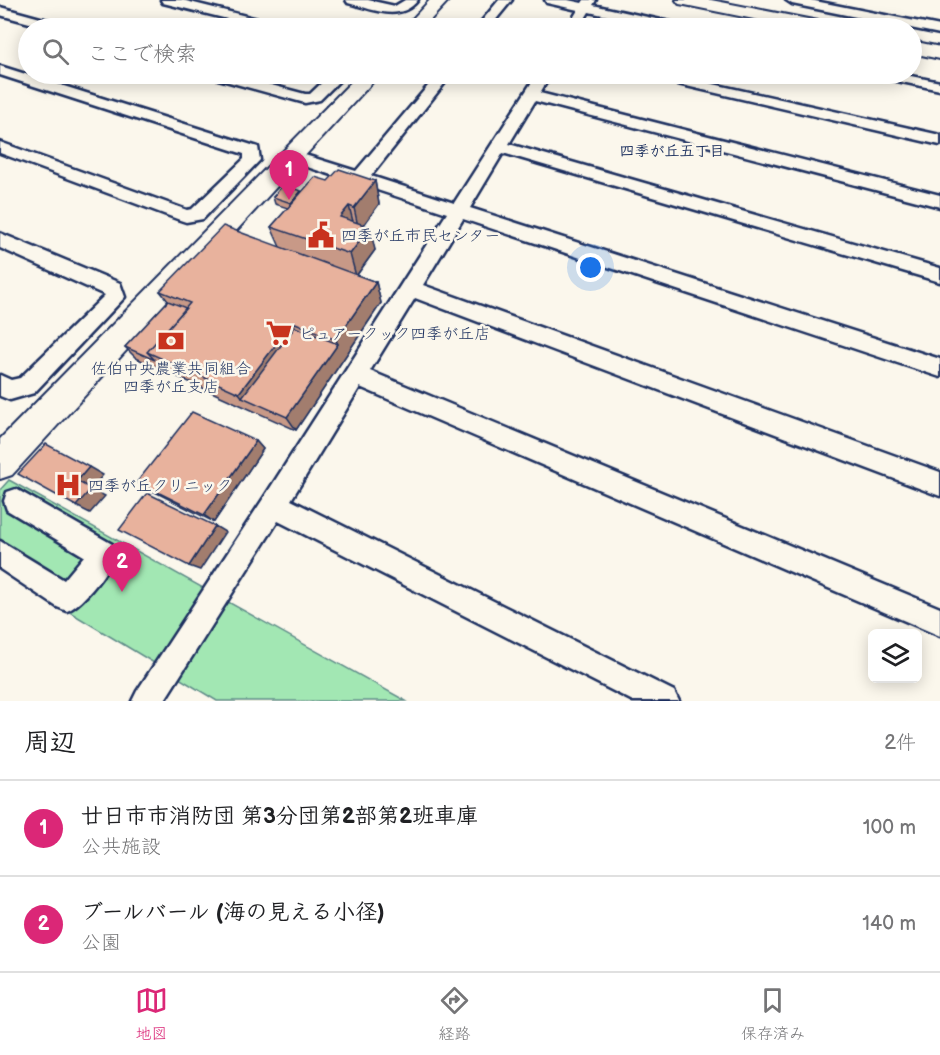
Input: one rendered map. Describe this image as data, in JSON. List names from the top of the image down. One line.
{"districts":["四季が丘五丁目"],"places":{"public building":["四季が丘市民センター"],"supermarket":["ピュアークック四季が丘店"],"bank":["佐伯中央農業共同組合 四季が丘支店"],"hospital":["四季が丘クリニック"]},"page":{"search":"ここで検索","pins":["1","2"],"heading":["周辺","2件"],"list":[{"mark":"1","name":"廿日市市消防団 第3分団第2部第2班車庫","note":"公共施設","value":"100 m"},{"mark":"2","name":"ブールバール (海の見える小径)","note":"公園","value":"140 m"}],"nav":["地図","経路","保存済み"]}}
